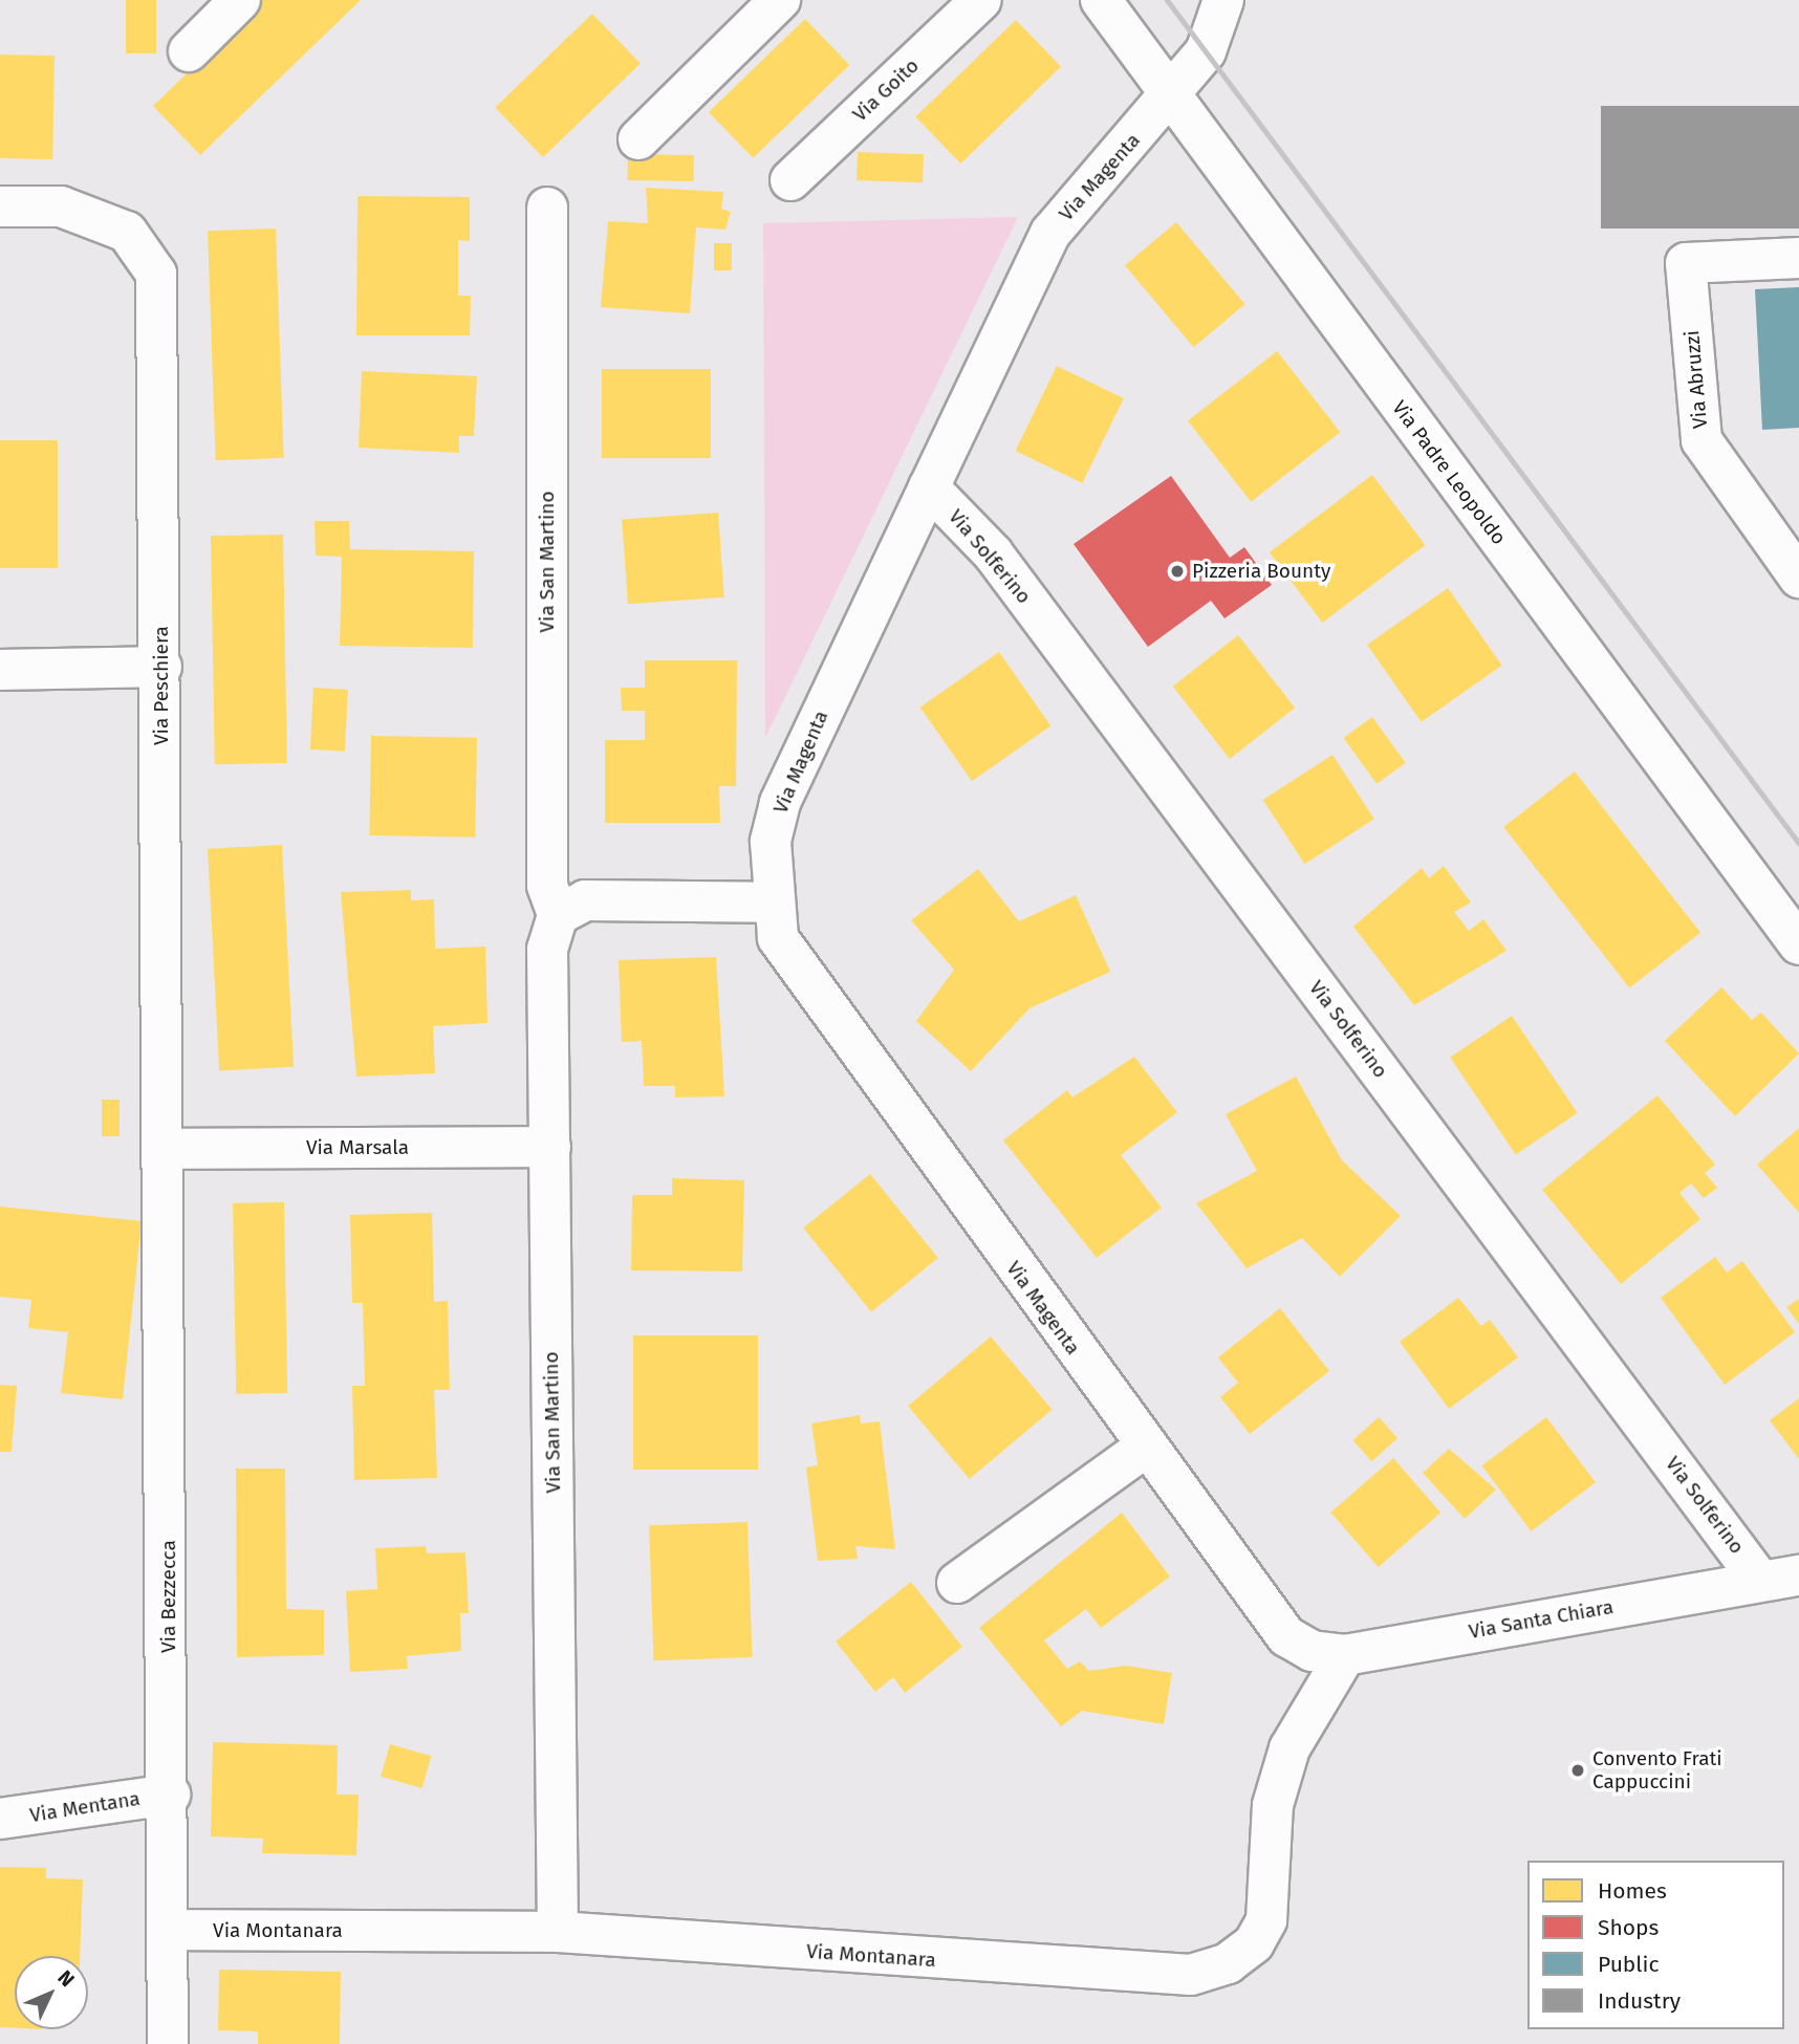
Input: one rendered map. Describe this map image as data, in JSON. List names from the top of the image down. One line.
{"streets":{"street":["Via Goito","Via Magenta","Via Abruzzi","Via Padre Leopoldo","Via Solferino","Via San Martino","Via Peschiera","Via Marsala","Via Bezzecca","Via Santa Chiara","Via Mentana","Via Montanara"]},"crossings":[["Via Magenta","Via Padre Leopoldo"],["Via Magenta","Via Solferino"],["Via Magenta","Via Santa Chiara"],["Via Solferino","Via Santa Chiara"],["Via San Martino","Via Marsala"],["Via San Martino","Via Montanara"],["Via Peschiera","Via Marsala"],["Via Peschiera","Via Bezzecca"],["Via Marsala","Via Bezzecca"],["Via Bezzecca","Via Mentana"],["Via Bezzecca","Via Montanara"],["Via Santa Chiara","Via Montanara"]],"places":["Pizzeria Bounty","Convento Frati Cappuccini"],"legend":["Homes","Shops","Public","Industry"],"north":"top right"}
